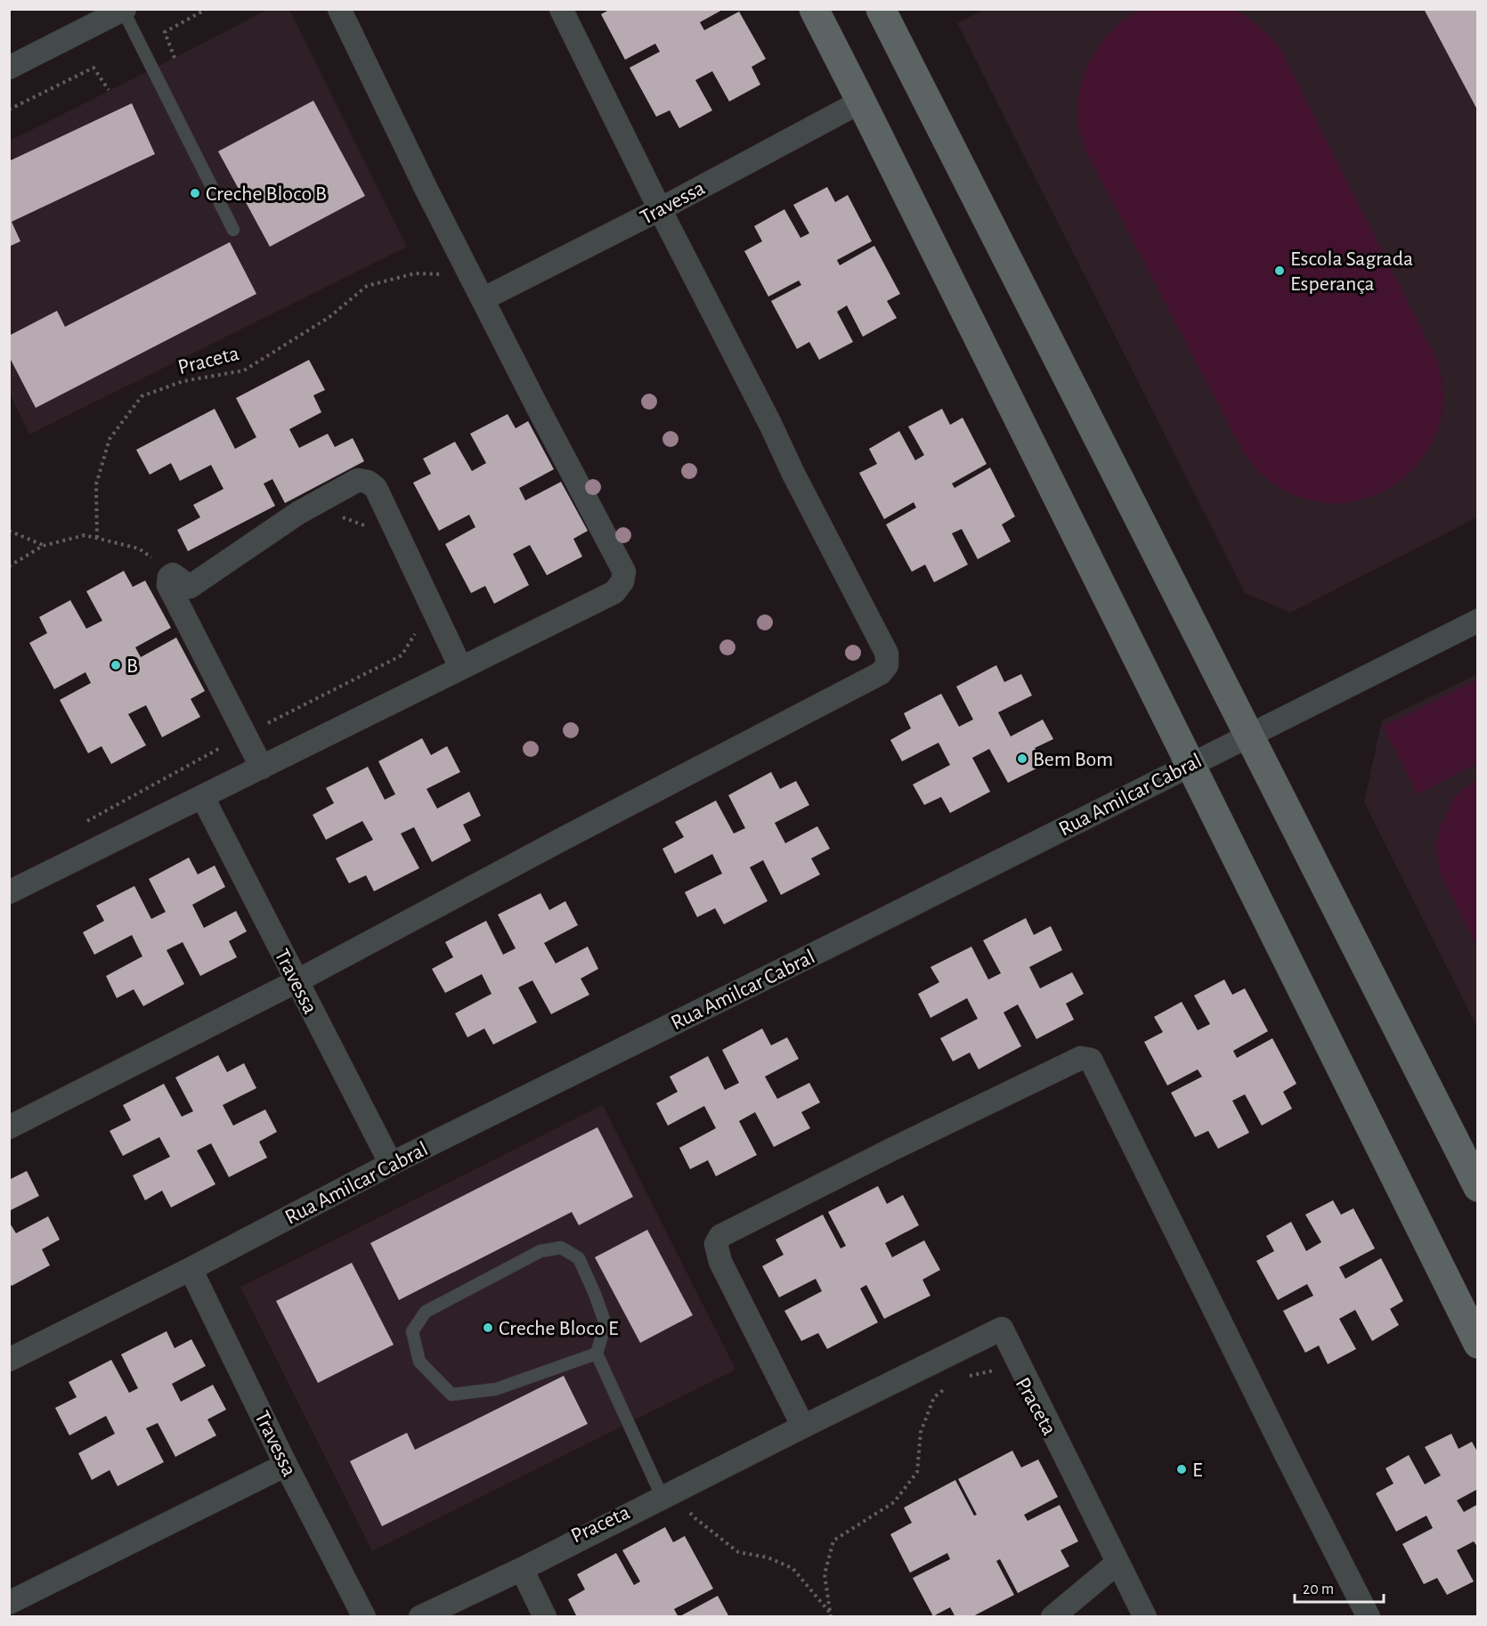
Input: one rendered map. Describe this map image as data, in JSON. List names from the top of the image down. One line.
{"streets":{"street":["Travessa","Rua Amilcar Cabral"],"path":["Praceta"]},"crossings":[["Travessa","Rua Amilcar Cabral"]],"places":["Creche Bloco B","Escola Sagrada Esperança","B","Bem Bom","Creche Bloco E","E"],"scale_bar":"20 m"}
